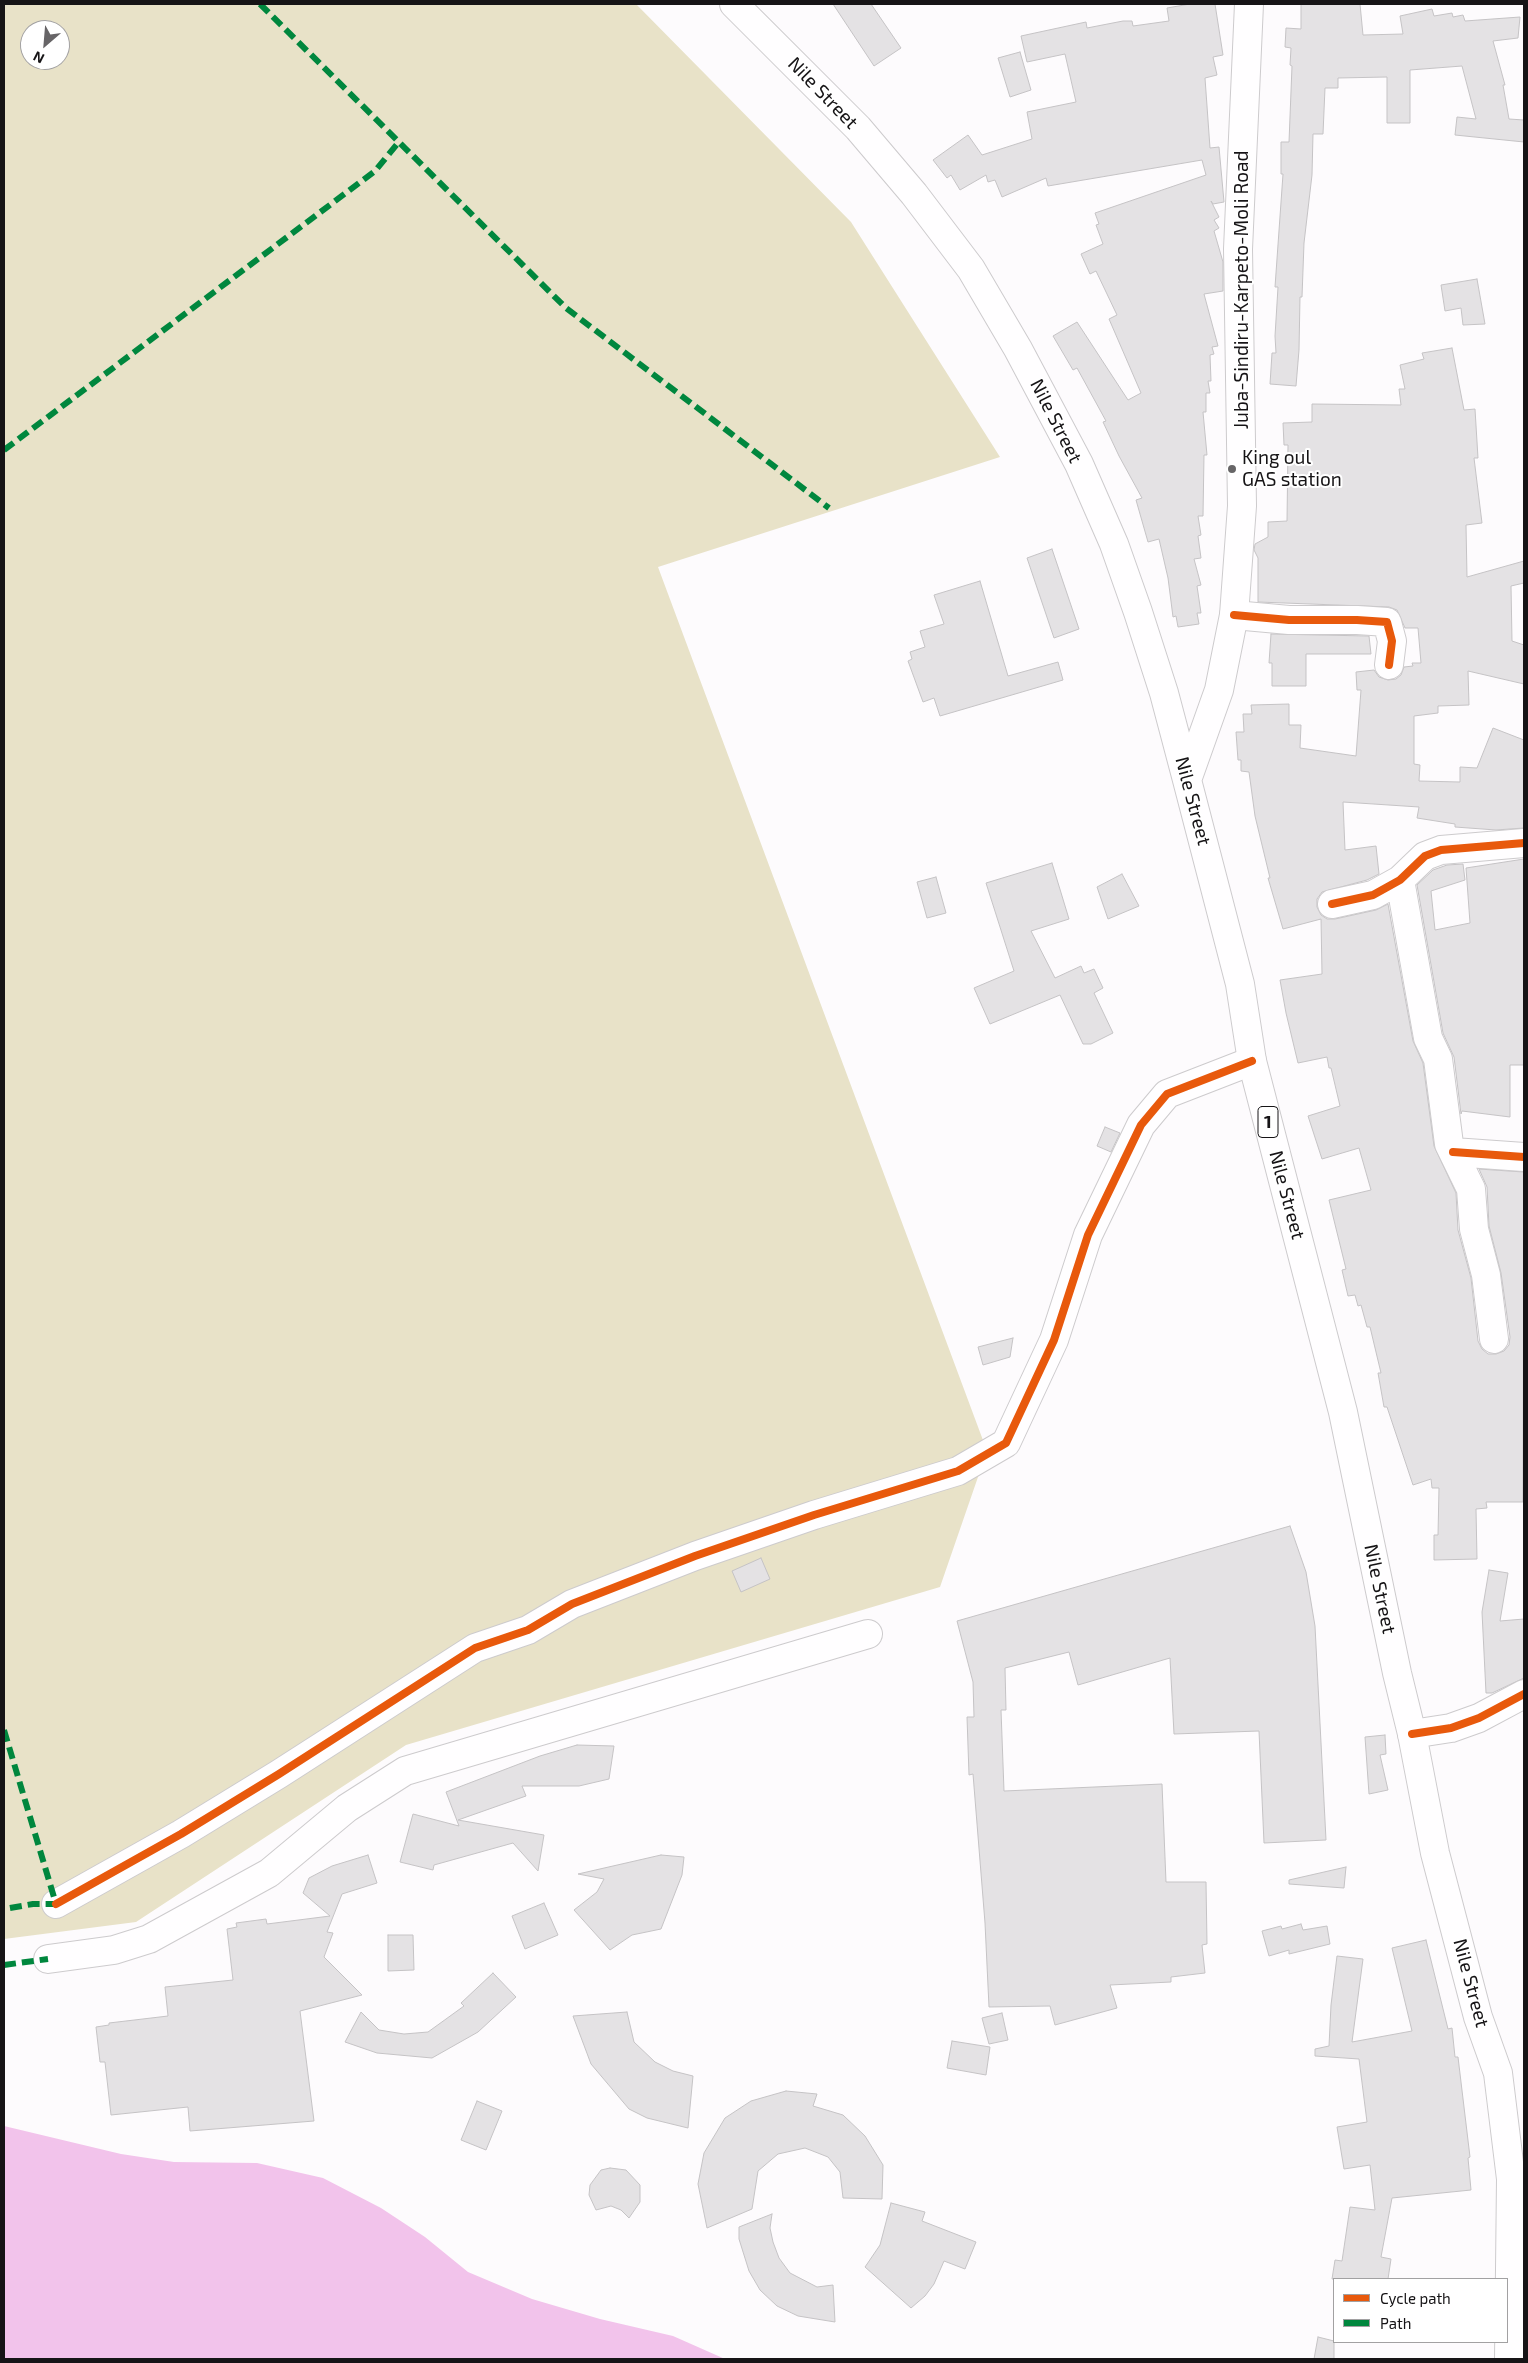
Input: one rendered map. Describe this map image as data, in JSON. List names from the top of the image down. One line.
{"streets":{"street":["Nile Street","Juba-Sindiru-Karpeto-Moli Road","1"]},"crossings":[["Nile Street","Juba-Sindiru-Karpeto-Moli Road"]],"places":["King oul GAS station"],"legend":["Cycle path","Path"],"north":"bottom left"}
